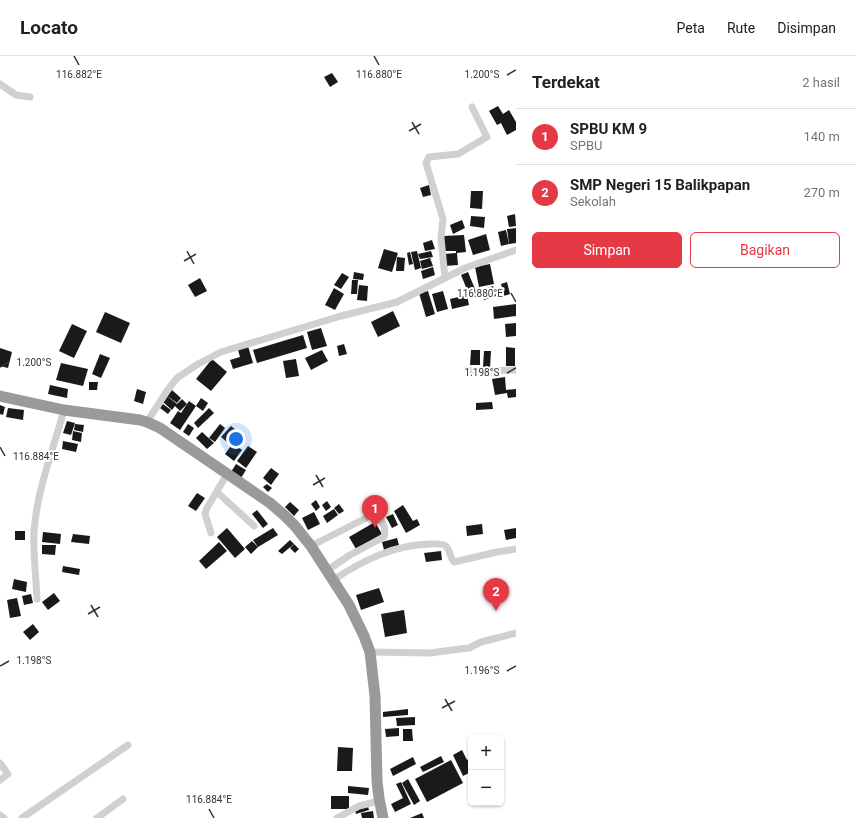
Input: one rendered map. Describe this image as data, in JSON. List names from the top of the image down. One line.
{"page":{"header":"Locato","nav":["Peta","Rute","Disimpan"],"heading":["Terdekat","2 hasil"],"list":[{"mark":"1","name":"SPBU KM 9","note":"SPBU","value":"140 m"},{"mark":"2","name":"SMP Negeri 15 Balikpapan","note":"Sekolah","value":"270 m"}],"buttons":["Simpan","Bagikan"],"pins":["1","2"],"map_buttons":["+","−"]},"coordinates":["1.200°S","116.882°E","116.880°E","1.198°S","116.884°E","1.196°S"]}
